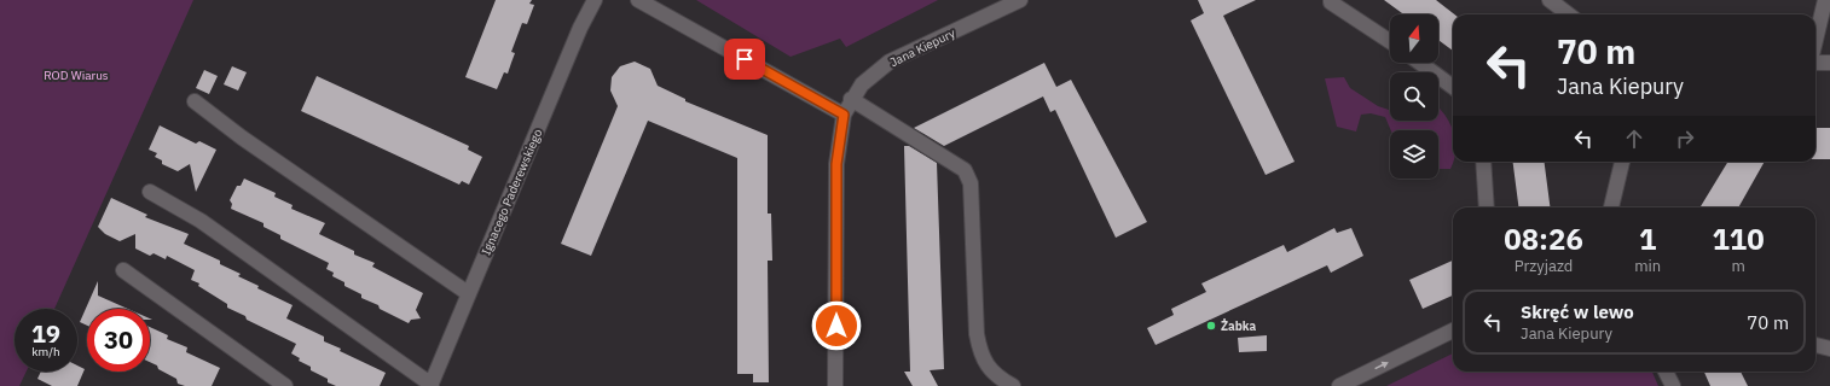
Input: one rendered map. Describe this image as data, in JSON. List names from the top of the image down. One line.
{"streets":{"street":["Jana Kiepury","Ignacego Paderewskiego"]},"parks":["ROD Wiarus"],"places":["Żabka"],"north":"top","page":{"turn":["70 m","Jana Kiepury"],"eta":["08:26","Przyjazd","1","min","110","m"],"list":[{"name":"Skręć w lewo","note":"Jana Kiepury","value":"70 m"}],"speed":"19 km/h","limit":"30"}}
